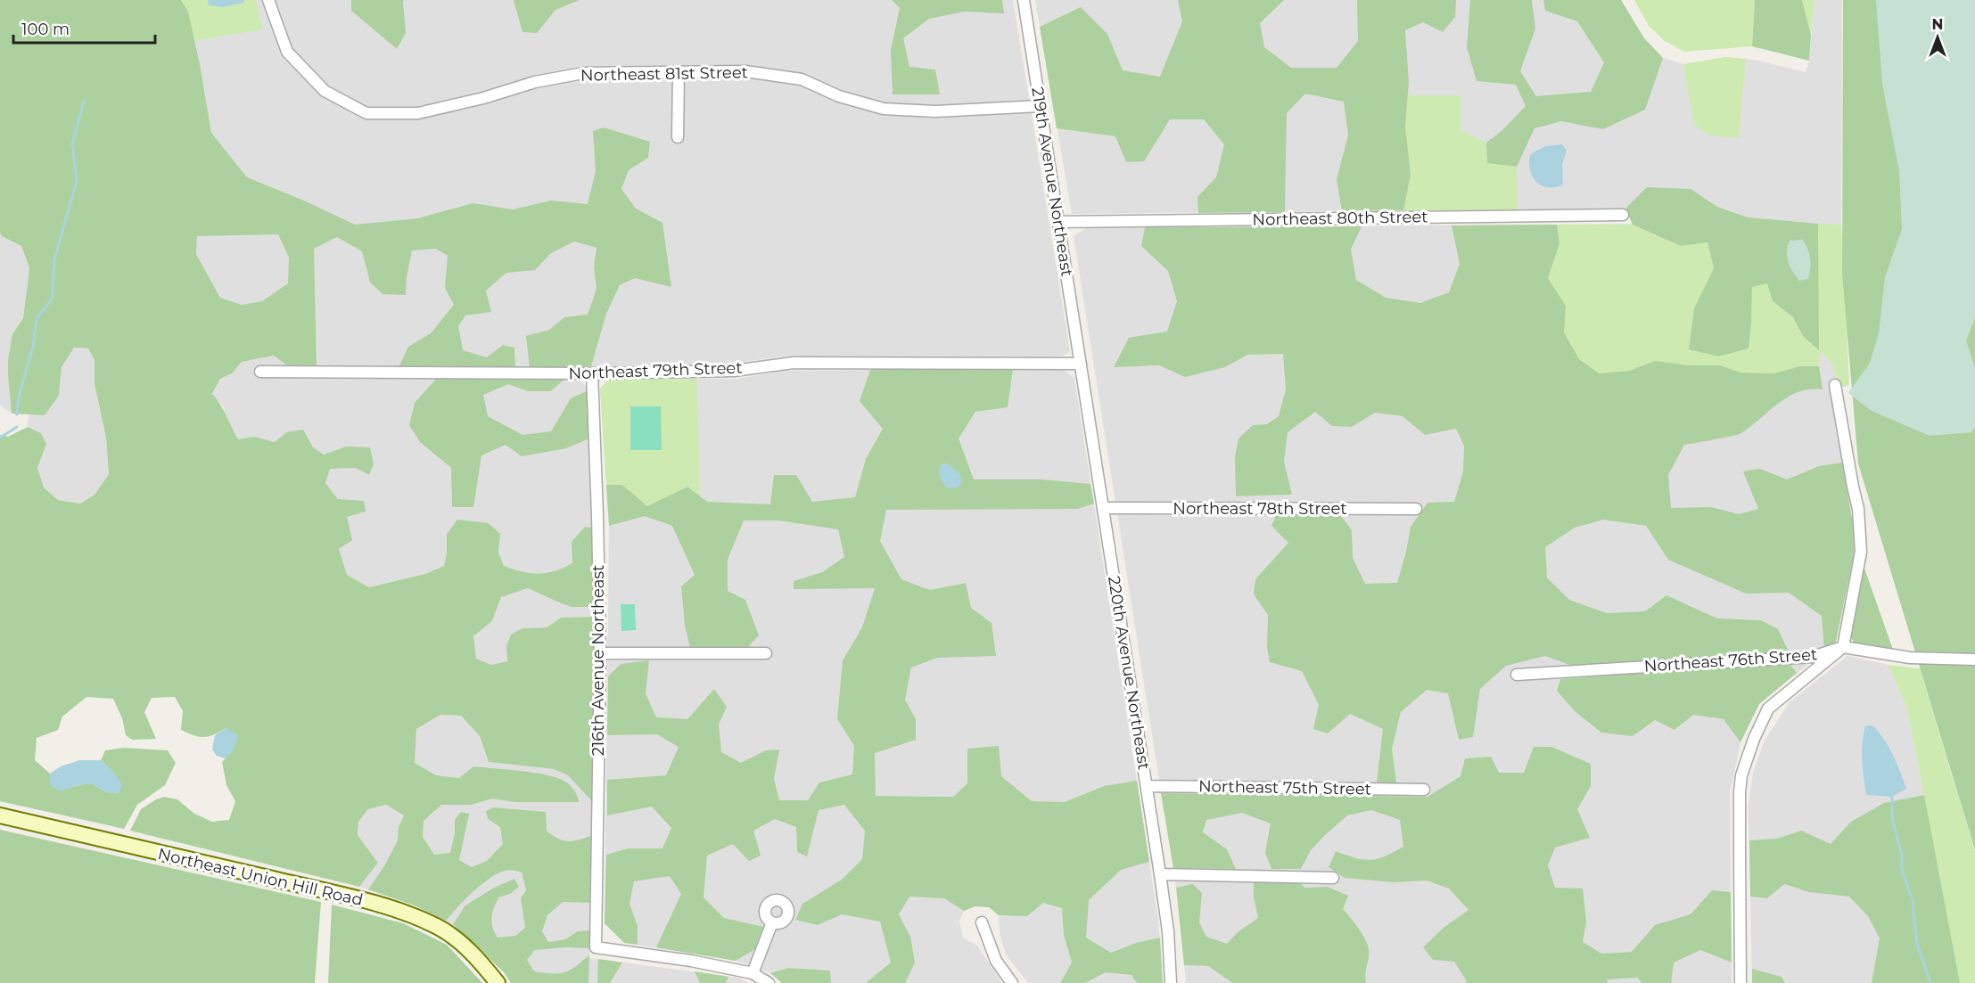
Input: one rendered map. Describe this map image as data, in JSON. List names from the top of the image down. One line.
{"streets":{"street":["Northeast 81st Street","219th Avenue Northeast","Northeast 80th Street","Northeast 79th Street","Northeast 78th Street","216th Avenue Northeast","Northeast 76th Street","220th Avenue Northeast","Northeast 75th Street","Northeast Union Hill Road"]},"crossings":[["Northeast 81st Street","219th Avenue Northeast"],["219th Avenue Northeast","Northeast 80th Street"],["219th Avenue Northeast","Northeast 79th Street"],["219th Avenue Northeast","220th Avenue Northeast"],["Northeast 79th Street","216th Avenue Northeast"],["Northeast 79th Street","220th Avenue Northeast"],["Northeast 78th Street","220th Avenue Northeast"],["220th Avenue Northeast","Northeast 75th Street"]],"scale_bar":"100 m","north":"top"}
